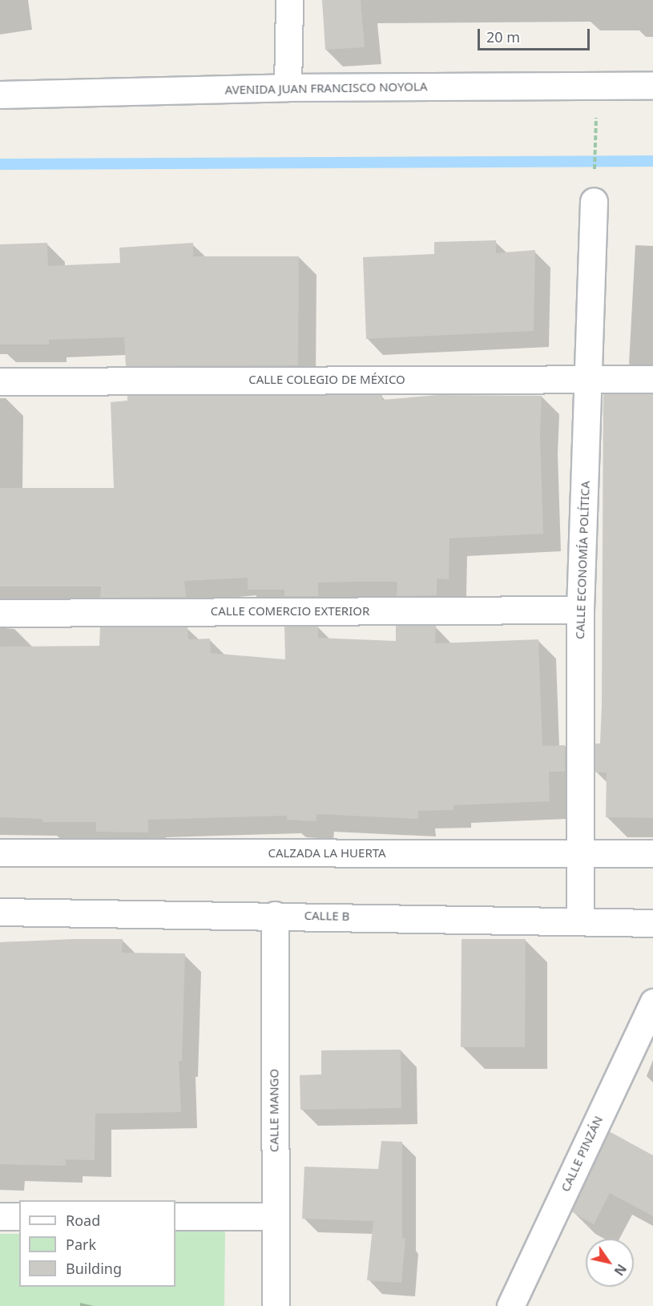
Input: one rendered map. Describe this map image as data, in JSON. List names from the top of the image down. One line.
{"streets":{"street":["AVENIDA JUAN FRANCISCO NOYOLA","CALLE COLEGIO DE MÉXICO","CALLE ECONOMÍA POLÍTICA","CALLE COMERCIO EXTERIOR","CALZADA LA HUERTA","CALLE B","CALLE MANGO","CALLE PINZÁN"]},"crossings":[["CALLE COLEGIO DE MÉXICO","CALLE ECONOMÍA POLÍTICA"],["CALLE ECONOMÍA POLÍTICA","CALLE COMERCIO EXTERIOR"],["CALLE ECONOMÍA POLÍTICA","CALZADA LA HUERTA"],["CALLE ECONOMÍA POLÍTICA","CALLE B"],["CALLE B","CALLE MANGO"]],"legend":["Road","Park","Building"],"scale_bar":"20 m","north":"bottom right"}
